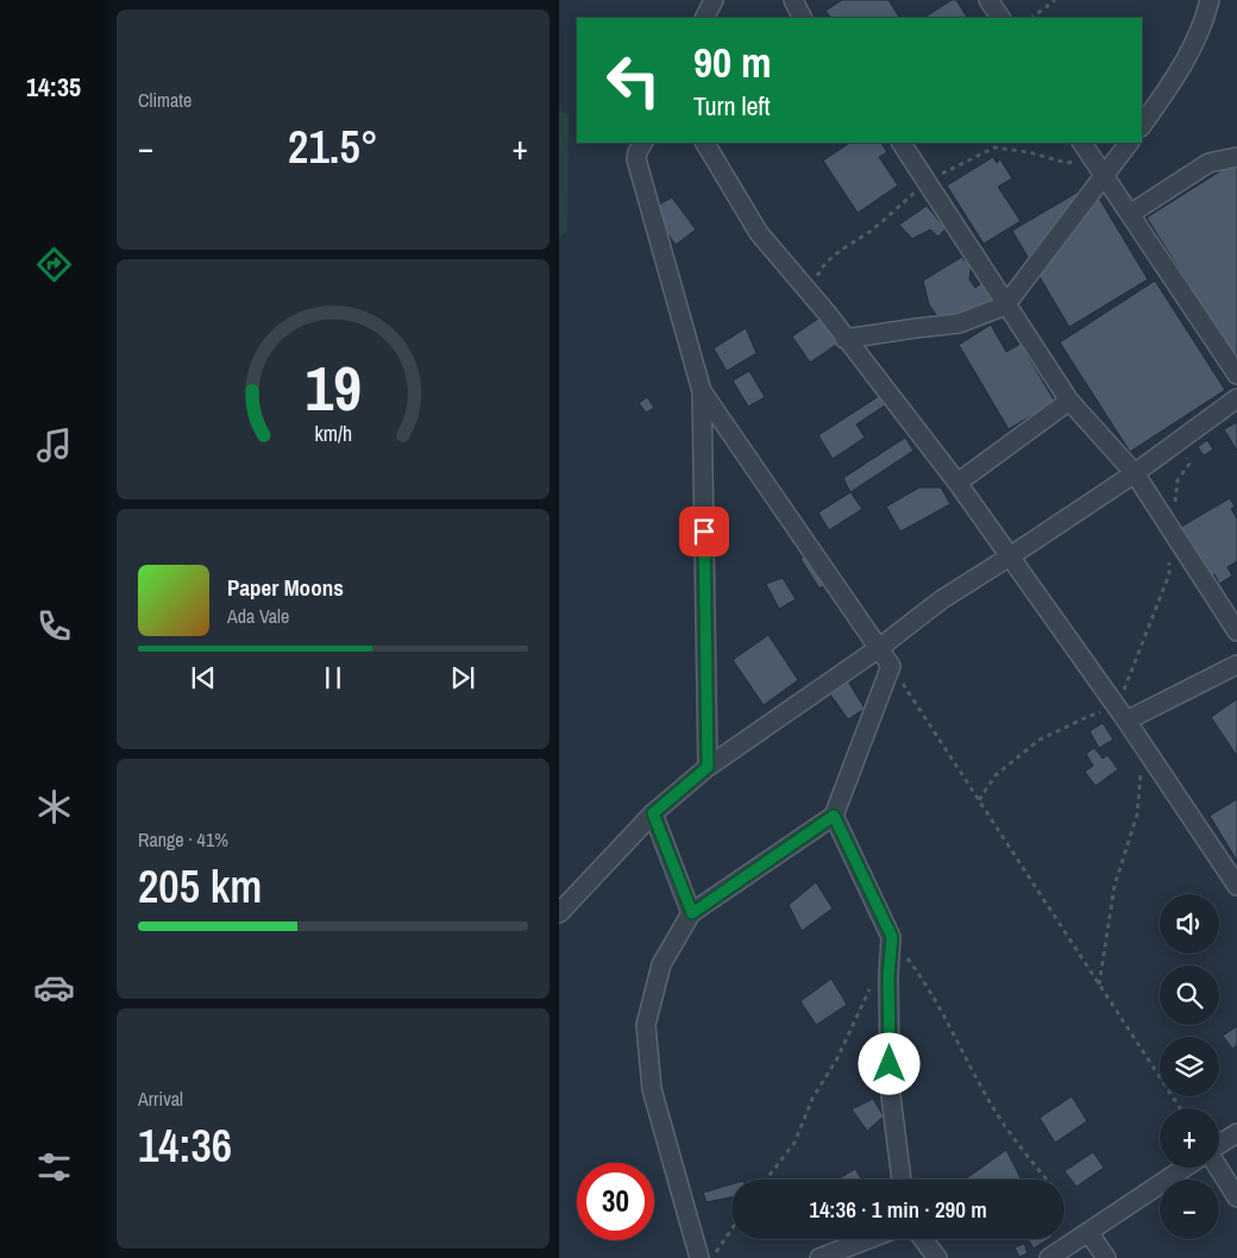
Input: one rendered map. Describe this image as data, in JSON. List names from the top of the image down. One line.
{"page":{"tabs":"14:35","tile":["Climate",["Range · 41%","205 km"],["Arrival","14:36"]],"turn":["90 m","Turn left"],"heat":["−","21.5°","+"],"song":["Paper Moons","Ada Vale"],"map_buttons":["+","−"],"limit":"30","trip":"14:36 · 1 min · 290 m","gauge":["19","km/h"]}}
